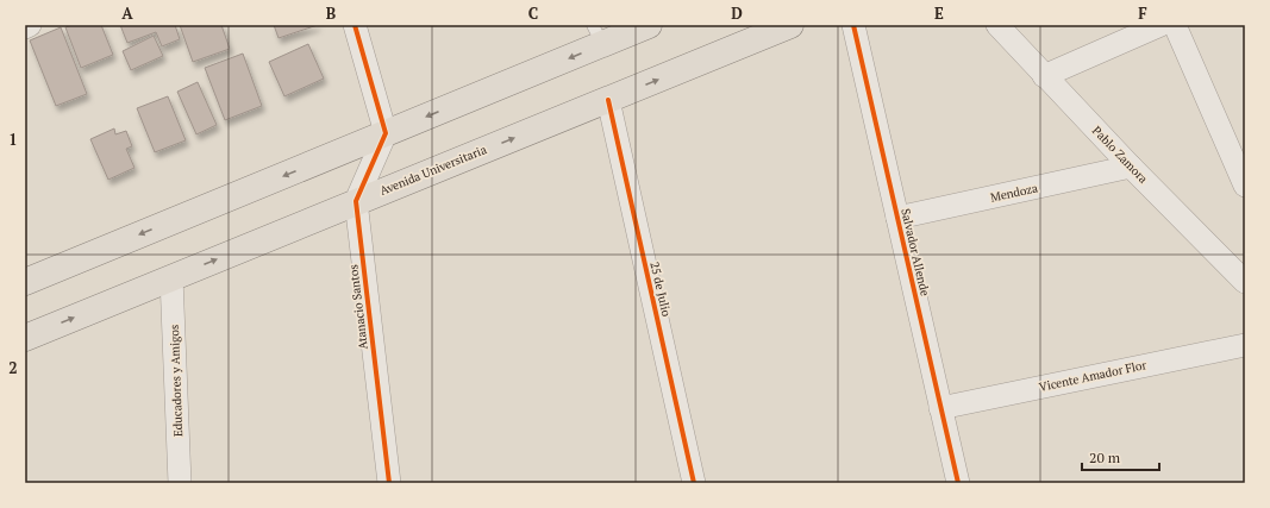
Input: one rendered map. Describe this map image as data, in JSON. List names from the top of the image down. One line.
{"streets":{"main road":["Avenida Universitaria"],"street":["Pablo Zamora","Mendoza","Salvador Allende","25 de Julio","Atanacio Santos","Vicente Amador Flor","Educadores y Amigos"]},"crossings":[["Pablo Zamora","Mendoza"],["Avenida Universitaria","25 de Julio"],["Avenida Universitaria","Atanacio Santos"],["Avenida Universitaria","Educadores y Amigos"],["Mendoza","Salvador Allende"],["Salvador Allende","Vicente Amador Flor"]],"scale_bar":"20 m","grid":{"columns":["A","B","C","D","E","F"],"rows":["1","2"]}}
